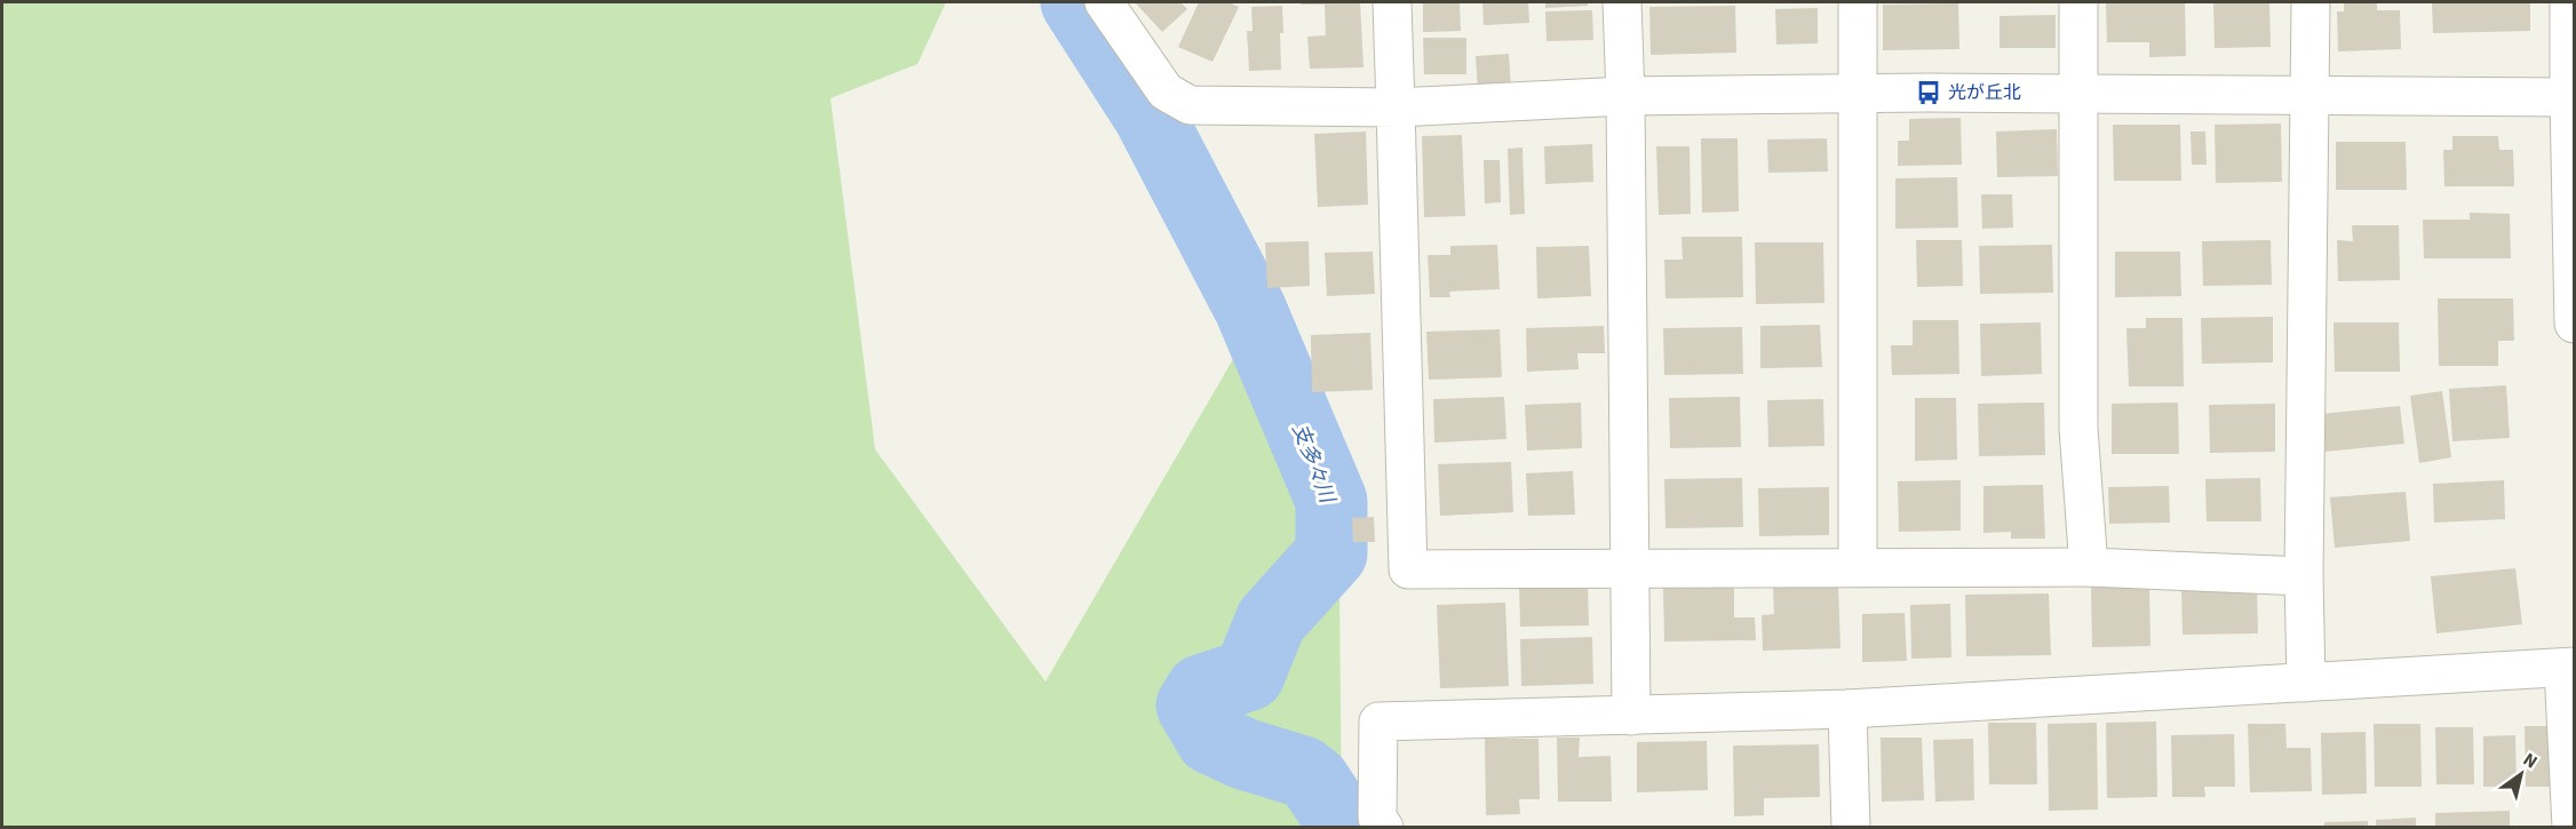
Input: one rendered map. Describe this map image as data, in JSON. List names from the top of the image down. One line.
{"water":["支多々川"],"places":{"bus stop":["光が丘北"]},"north":"top right"}
